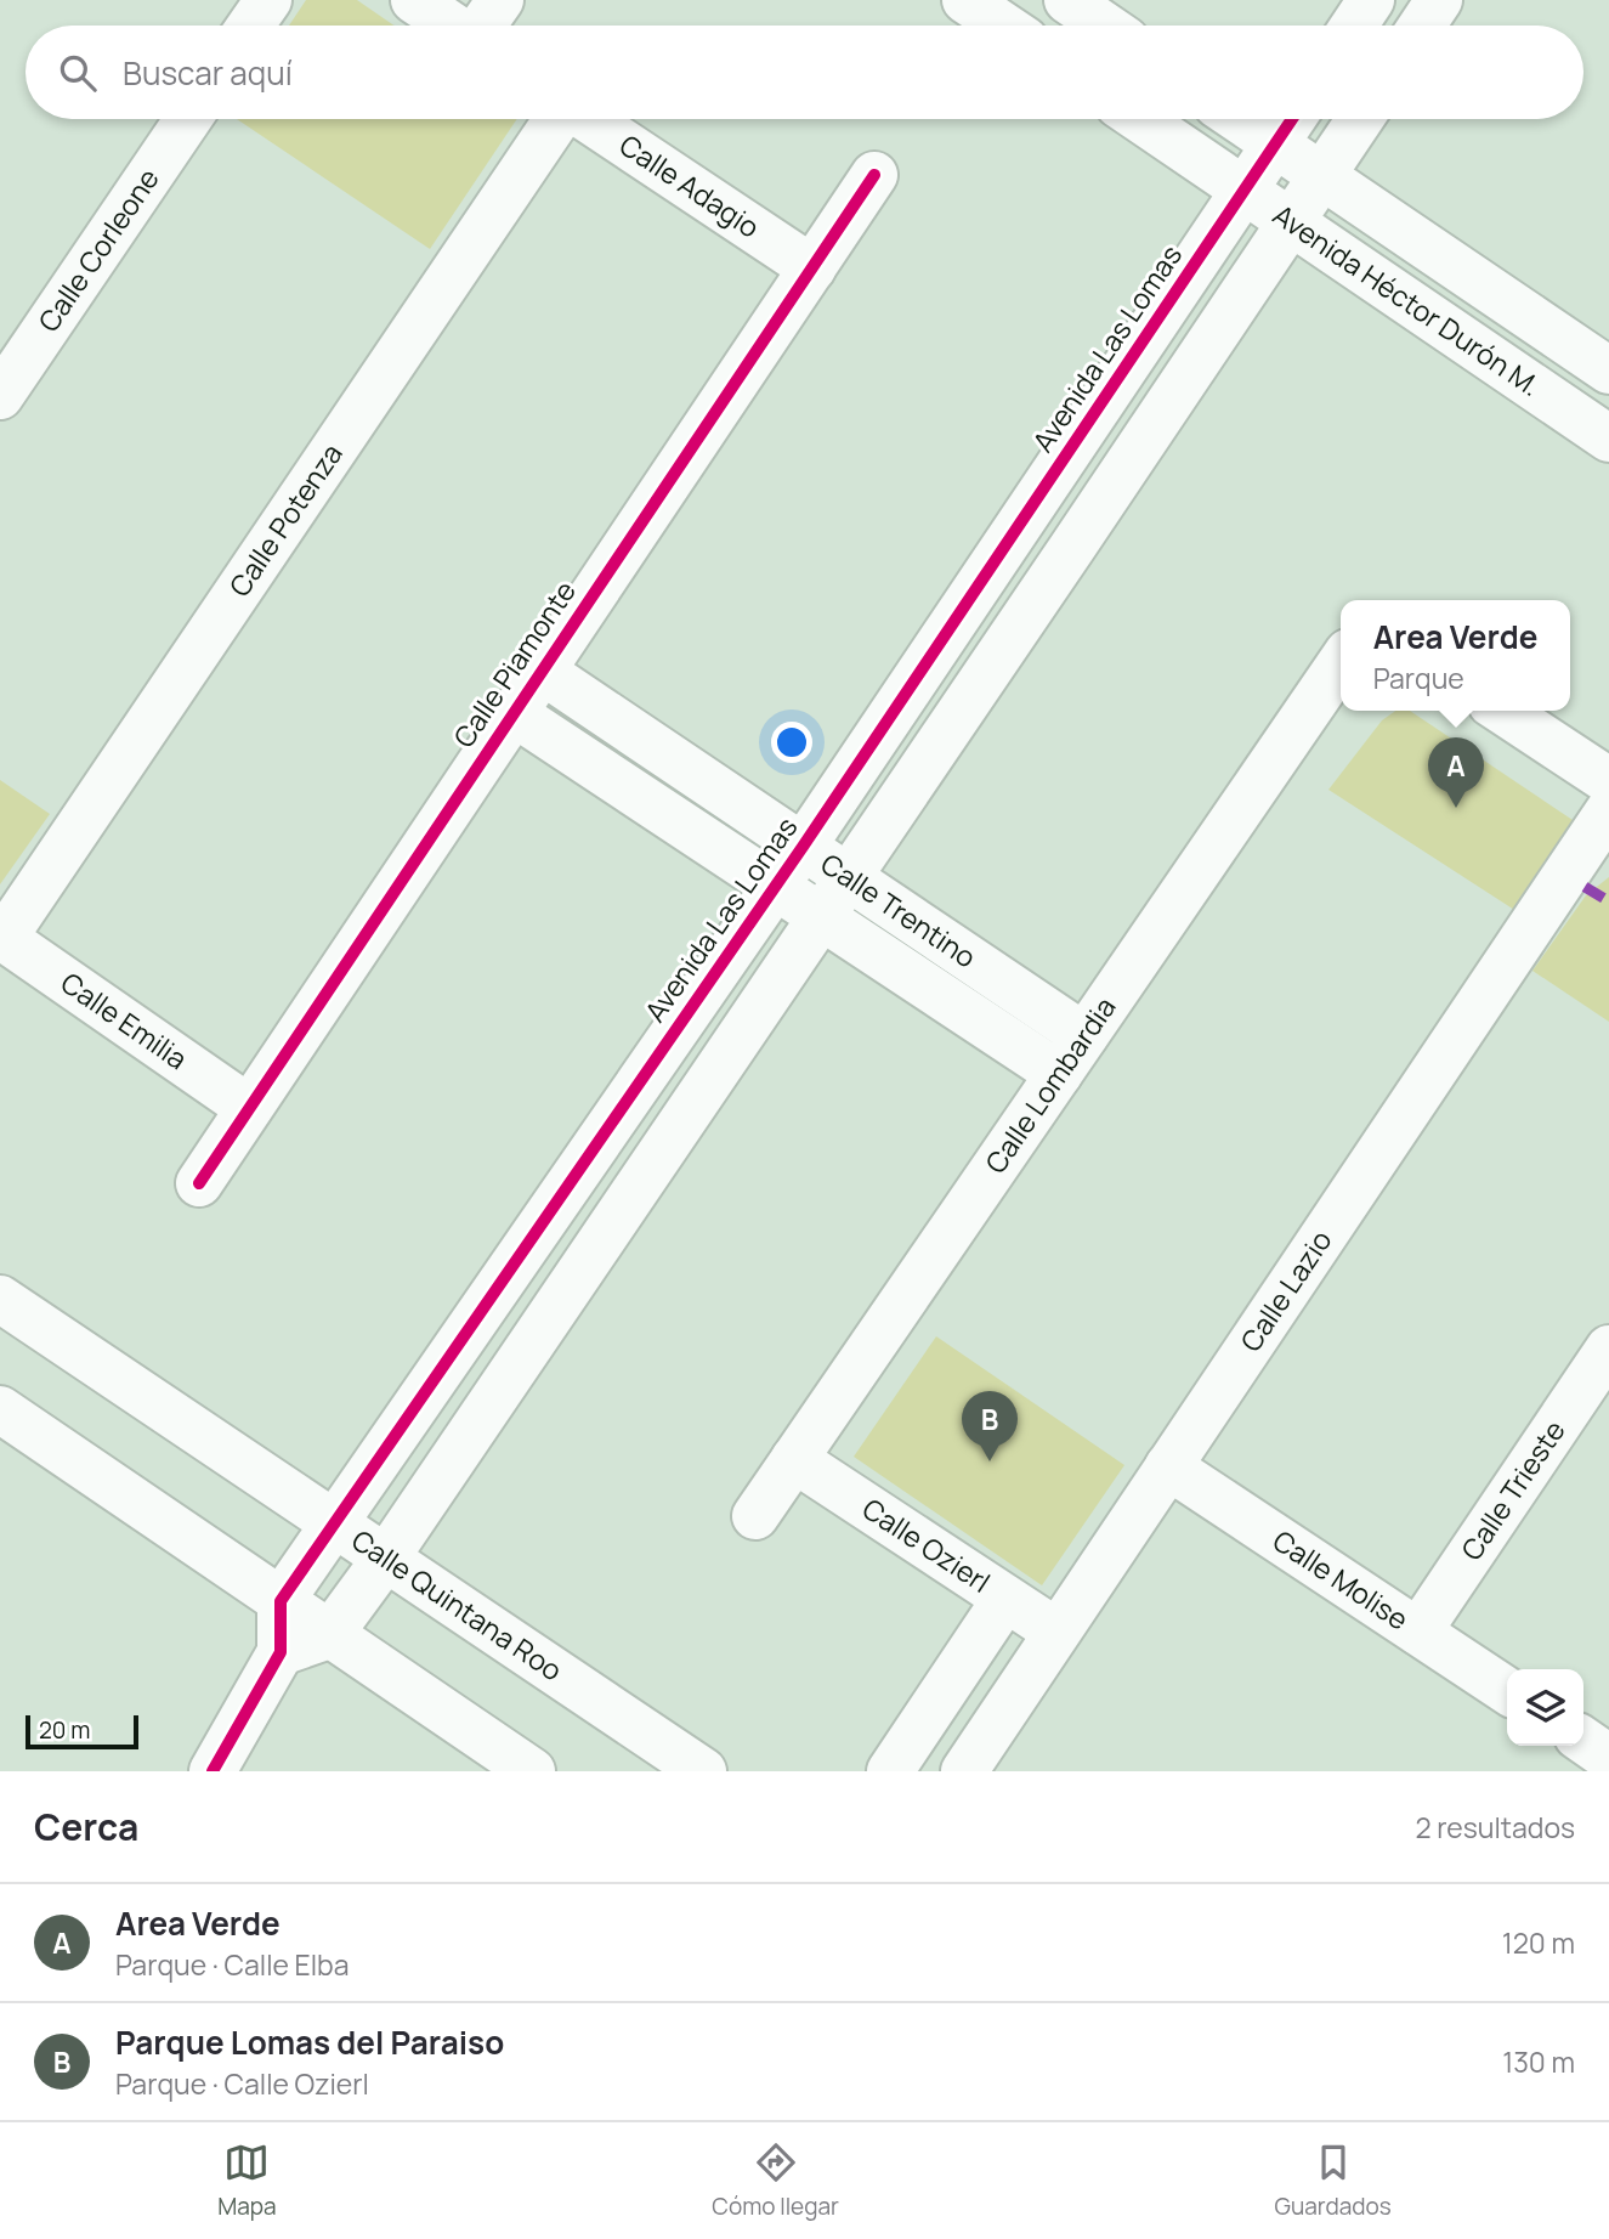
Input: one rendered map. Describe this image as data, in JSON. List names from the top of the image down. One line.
{"streets":{"street":["Calle Adagio","Calle Corleone","Avenida Héctor Durón M.","Avenida Las Lomas","Calle Potenza","Calle Piamonte","Calle Trentino","Calle Emilia","Calle Lombardia","Calle Lazio","Calle Trieste","Calle Ozierl","Calle Molise","Calle Quintana Roo"]},"crossings":[["Calle Adagio","Calle Piamonte"],["Avenida Héctor Durón M.","Avenida Las Lomas"],["Avenida Las Lomas","Calle Trentino"],["Avenida Las Lomas","Calle Quintana Roo"],["Calle Potenza","Calle Emilia"],["Calle Piamonte","Calle Trentino"],["Calle Piamonte","Calle Emilia"],["Calle Trentino","Calle Lombardia"],["Calle Lombardia","Calle Ozierl"],["Calle Lazio","Calle Ozierl"],["Calle Lazio","Calle Molise"],["Calle Trieste","Calle Molise"]],"scale_bar":"20 m","page":{"search":"Buscar aquí","popup":["Area Verde","Parque"],"pins":["A","B"],"scale":"20 m","heading":["Cerca","2 resultados"],"list":[{"mark":"A","name":"Area Verde","note":"Parque · Calle Elba","value":"120 m"},{"mark":"B","name":"Parque Lomas del Paraiso","note":"Parque · Calle Ozierl","value":"130 m"}],"nav":["Mapa","Cómo llegar","Guardados"]}}
